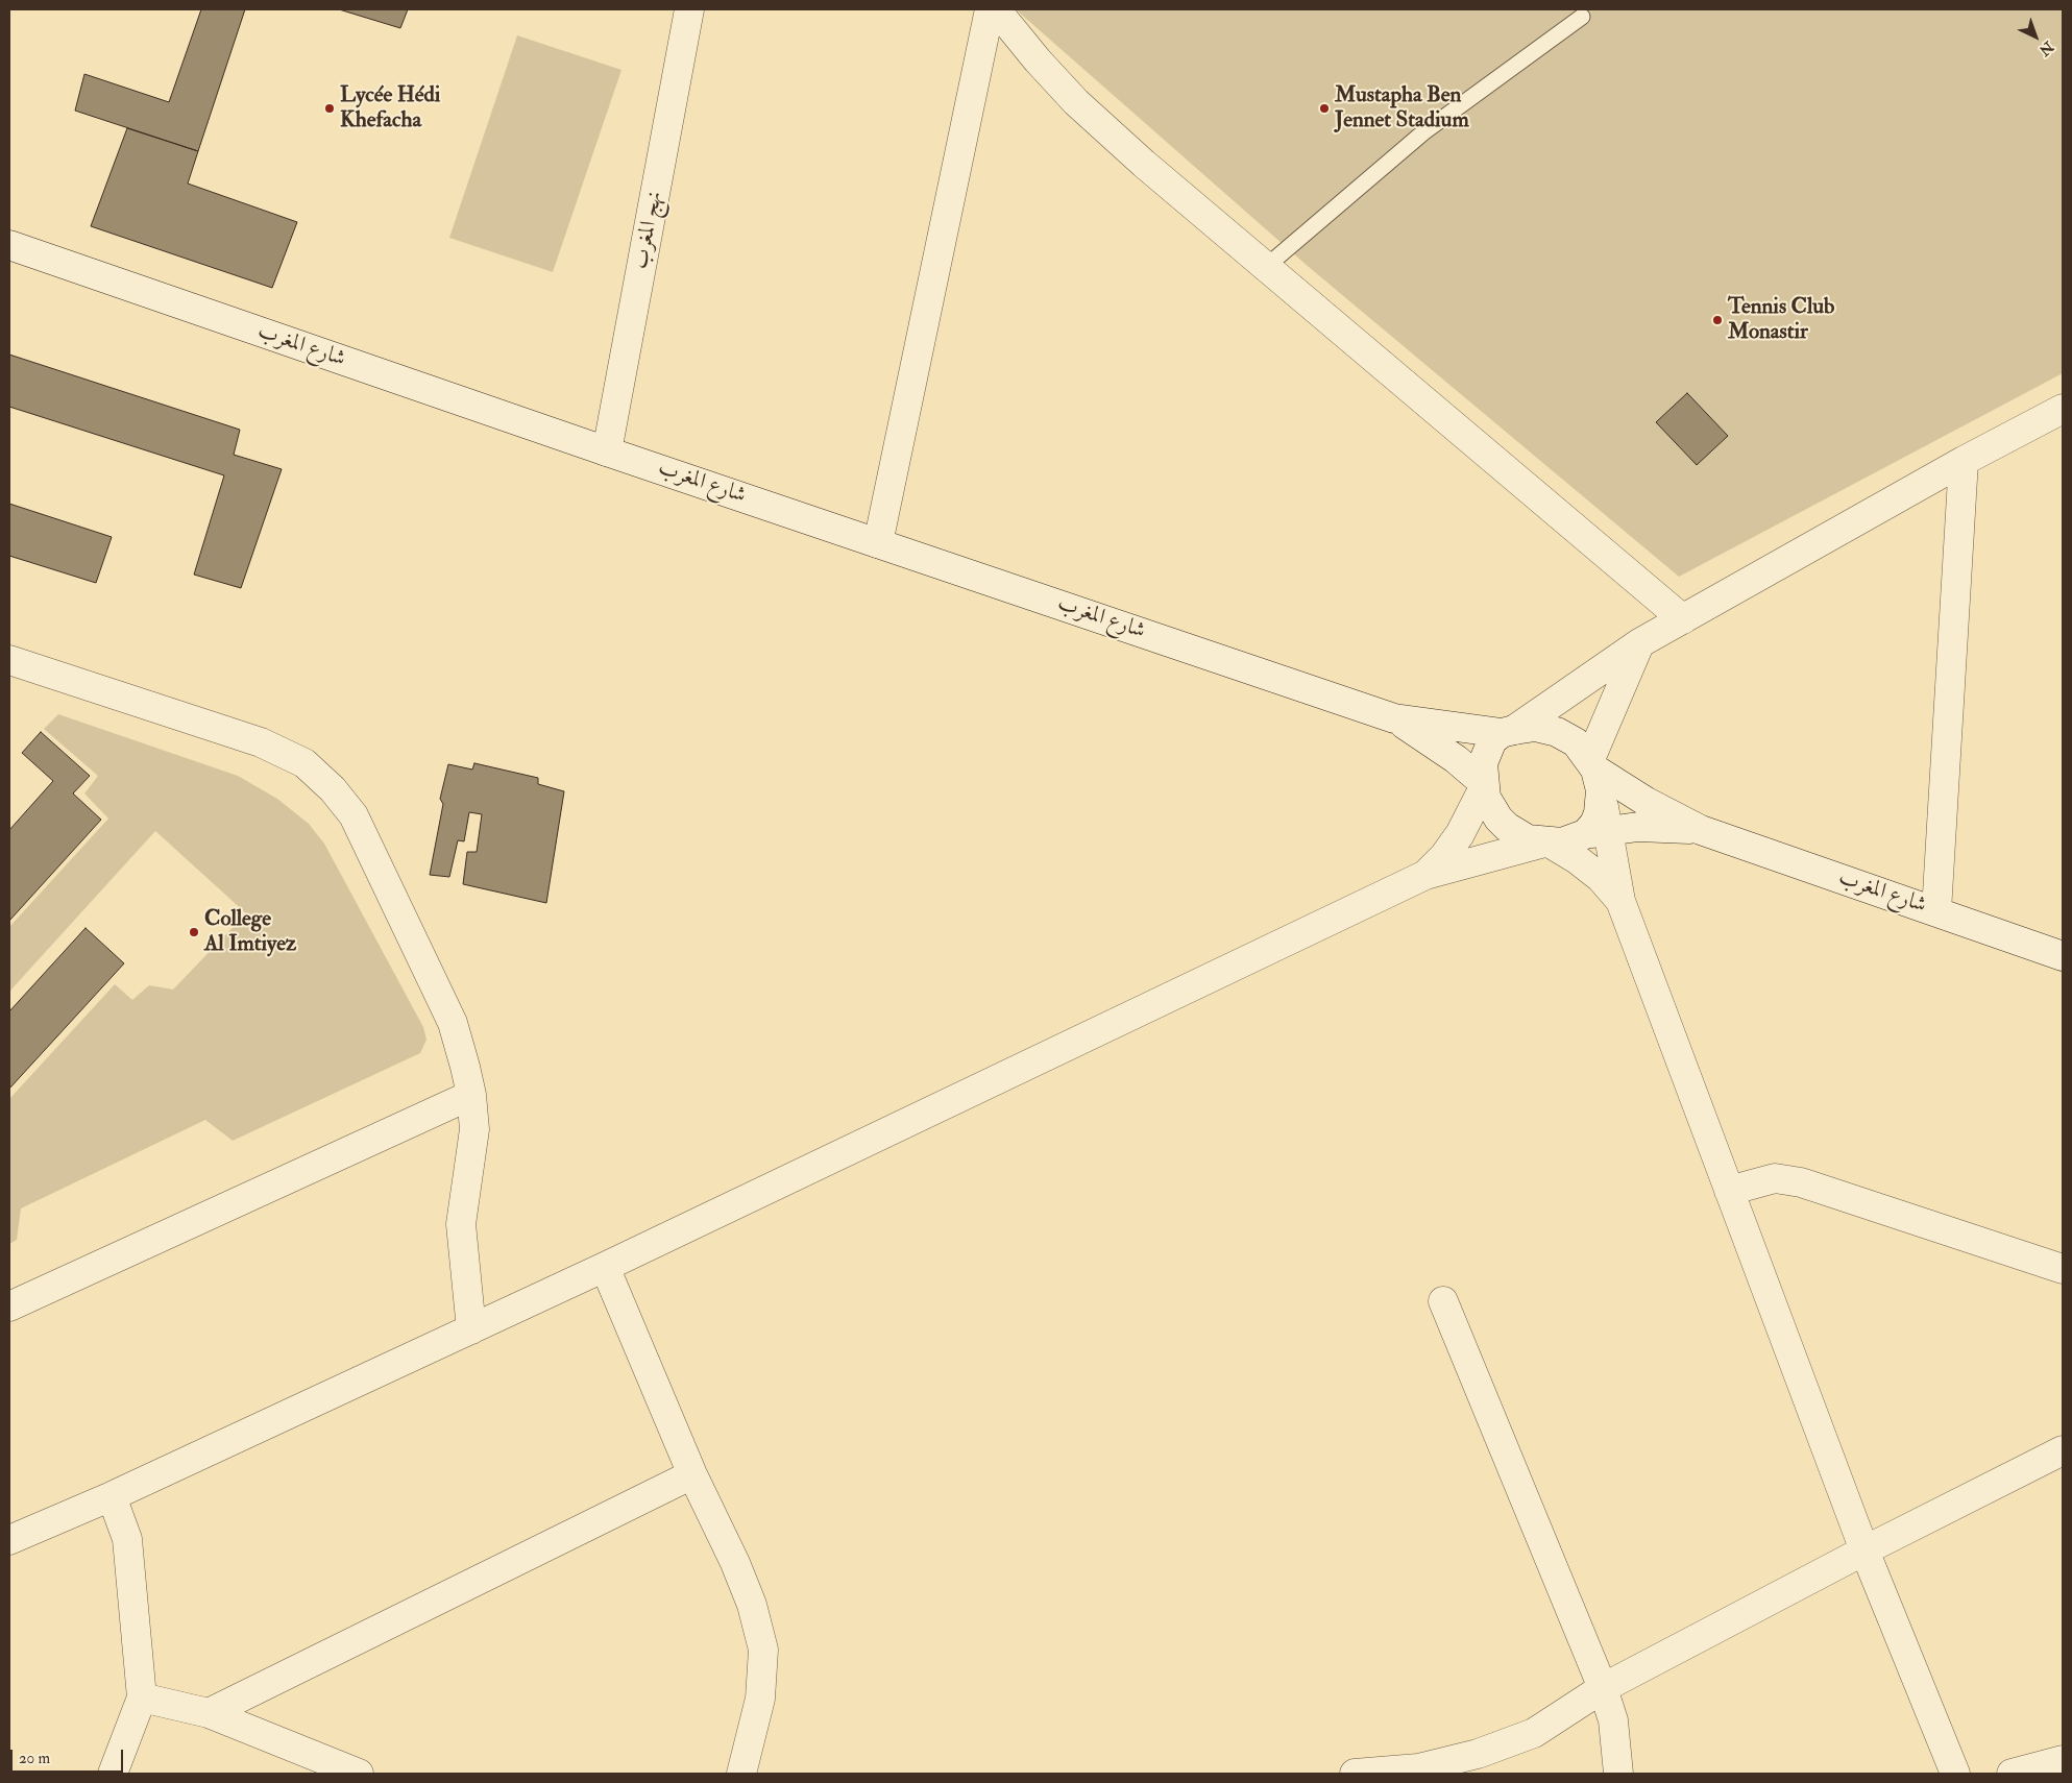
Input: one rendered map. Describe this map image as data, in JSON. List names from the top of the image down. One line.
{"streets":{"street":["نهج المغرب","شارع المغرب"]},"crossings":[["نهج المغرب","شارع المغرب"]],"places":["Lycée Hédi Khefacha","Mustapha Ben Jennet Stadium","Tennis Club Monastir","College Al Imtiyez"],"scale_bar":"20 m","north":"bottom right"}
